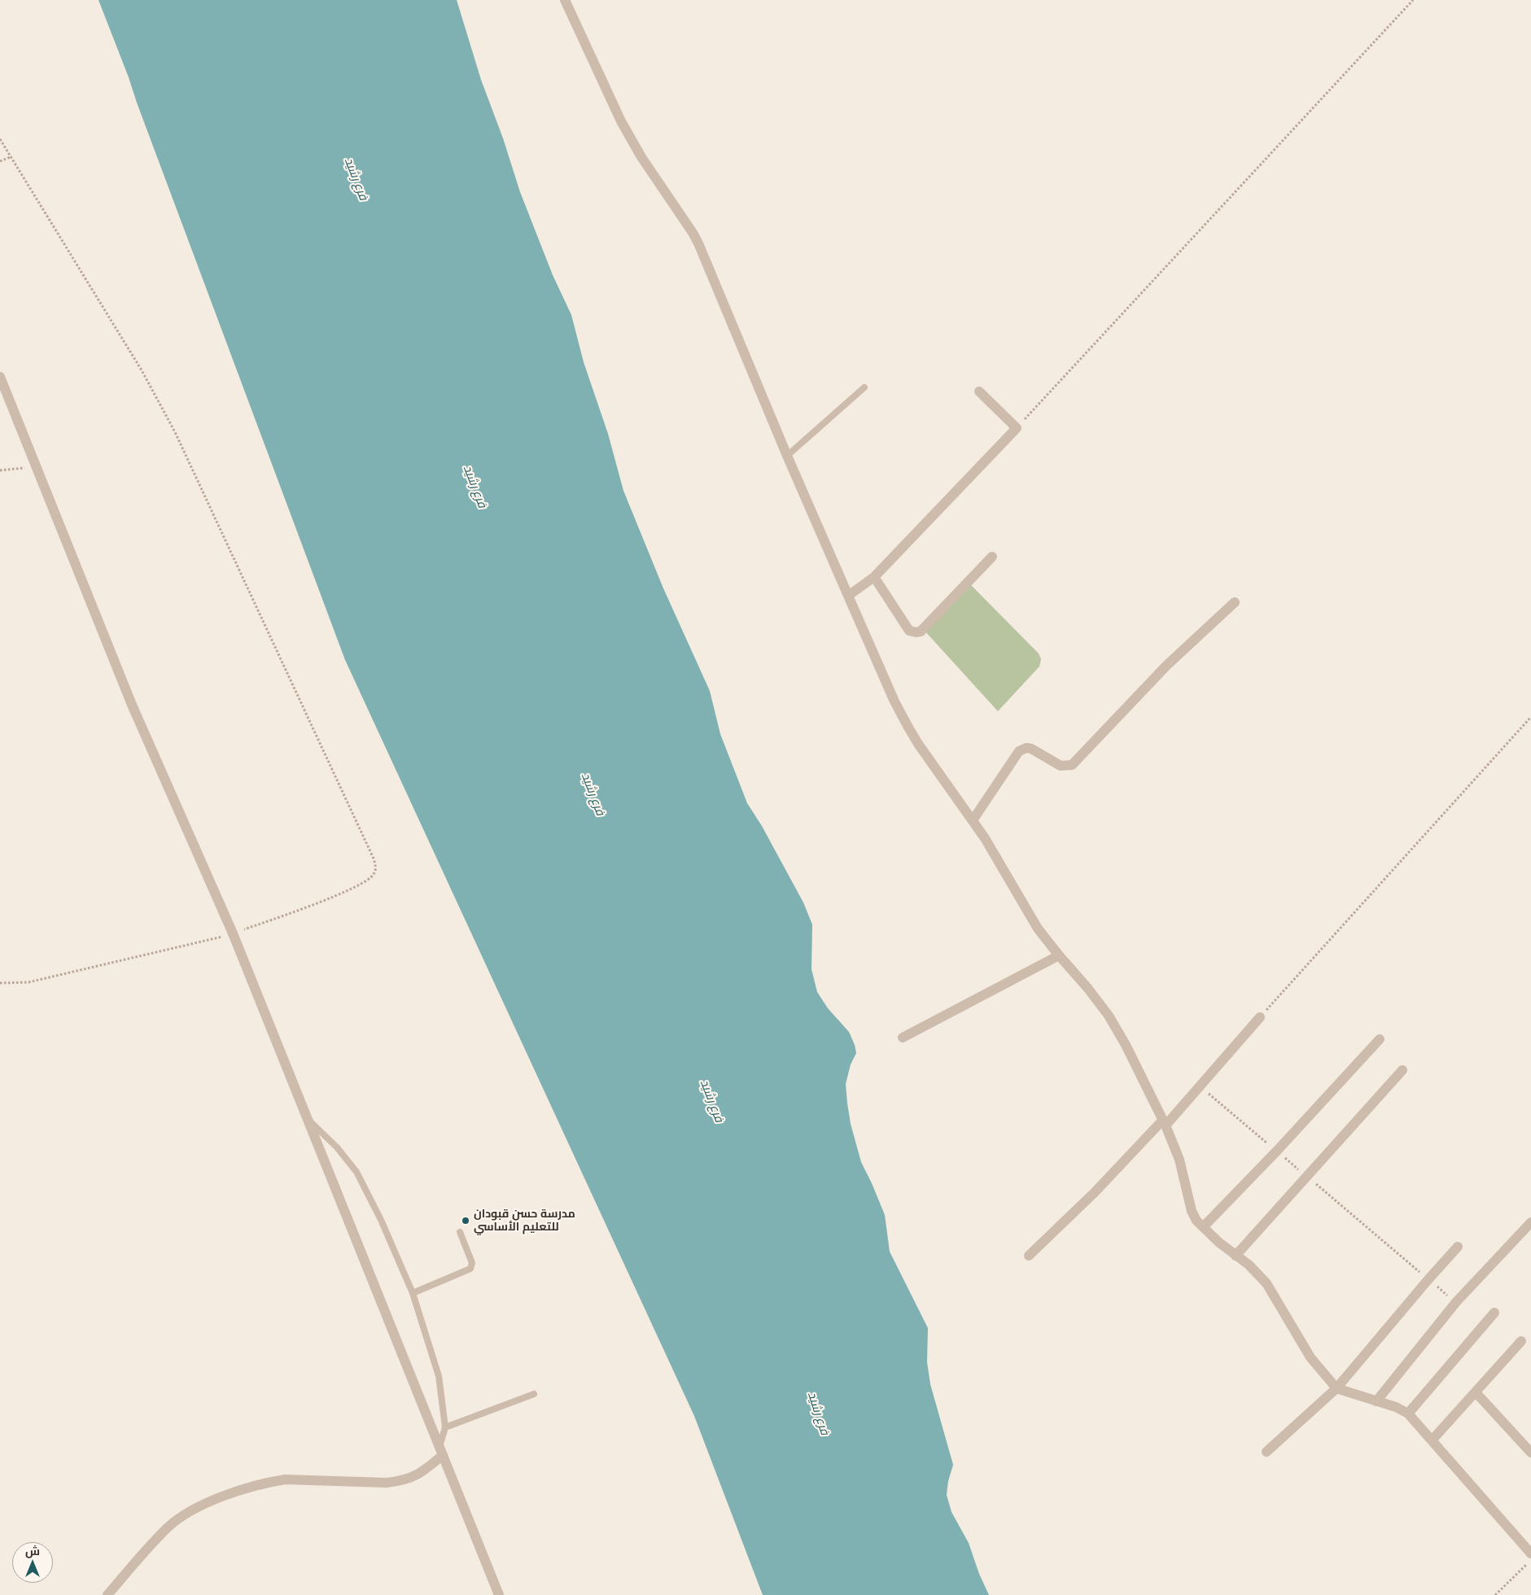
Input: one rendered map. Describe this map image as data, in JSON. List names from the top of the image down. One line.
{"water":["فرع رشيد"],"places":["مدرسة حسن قبودان للتعليم الأساسي"],"north":"top"}
